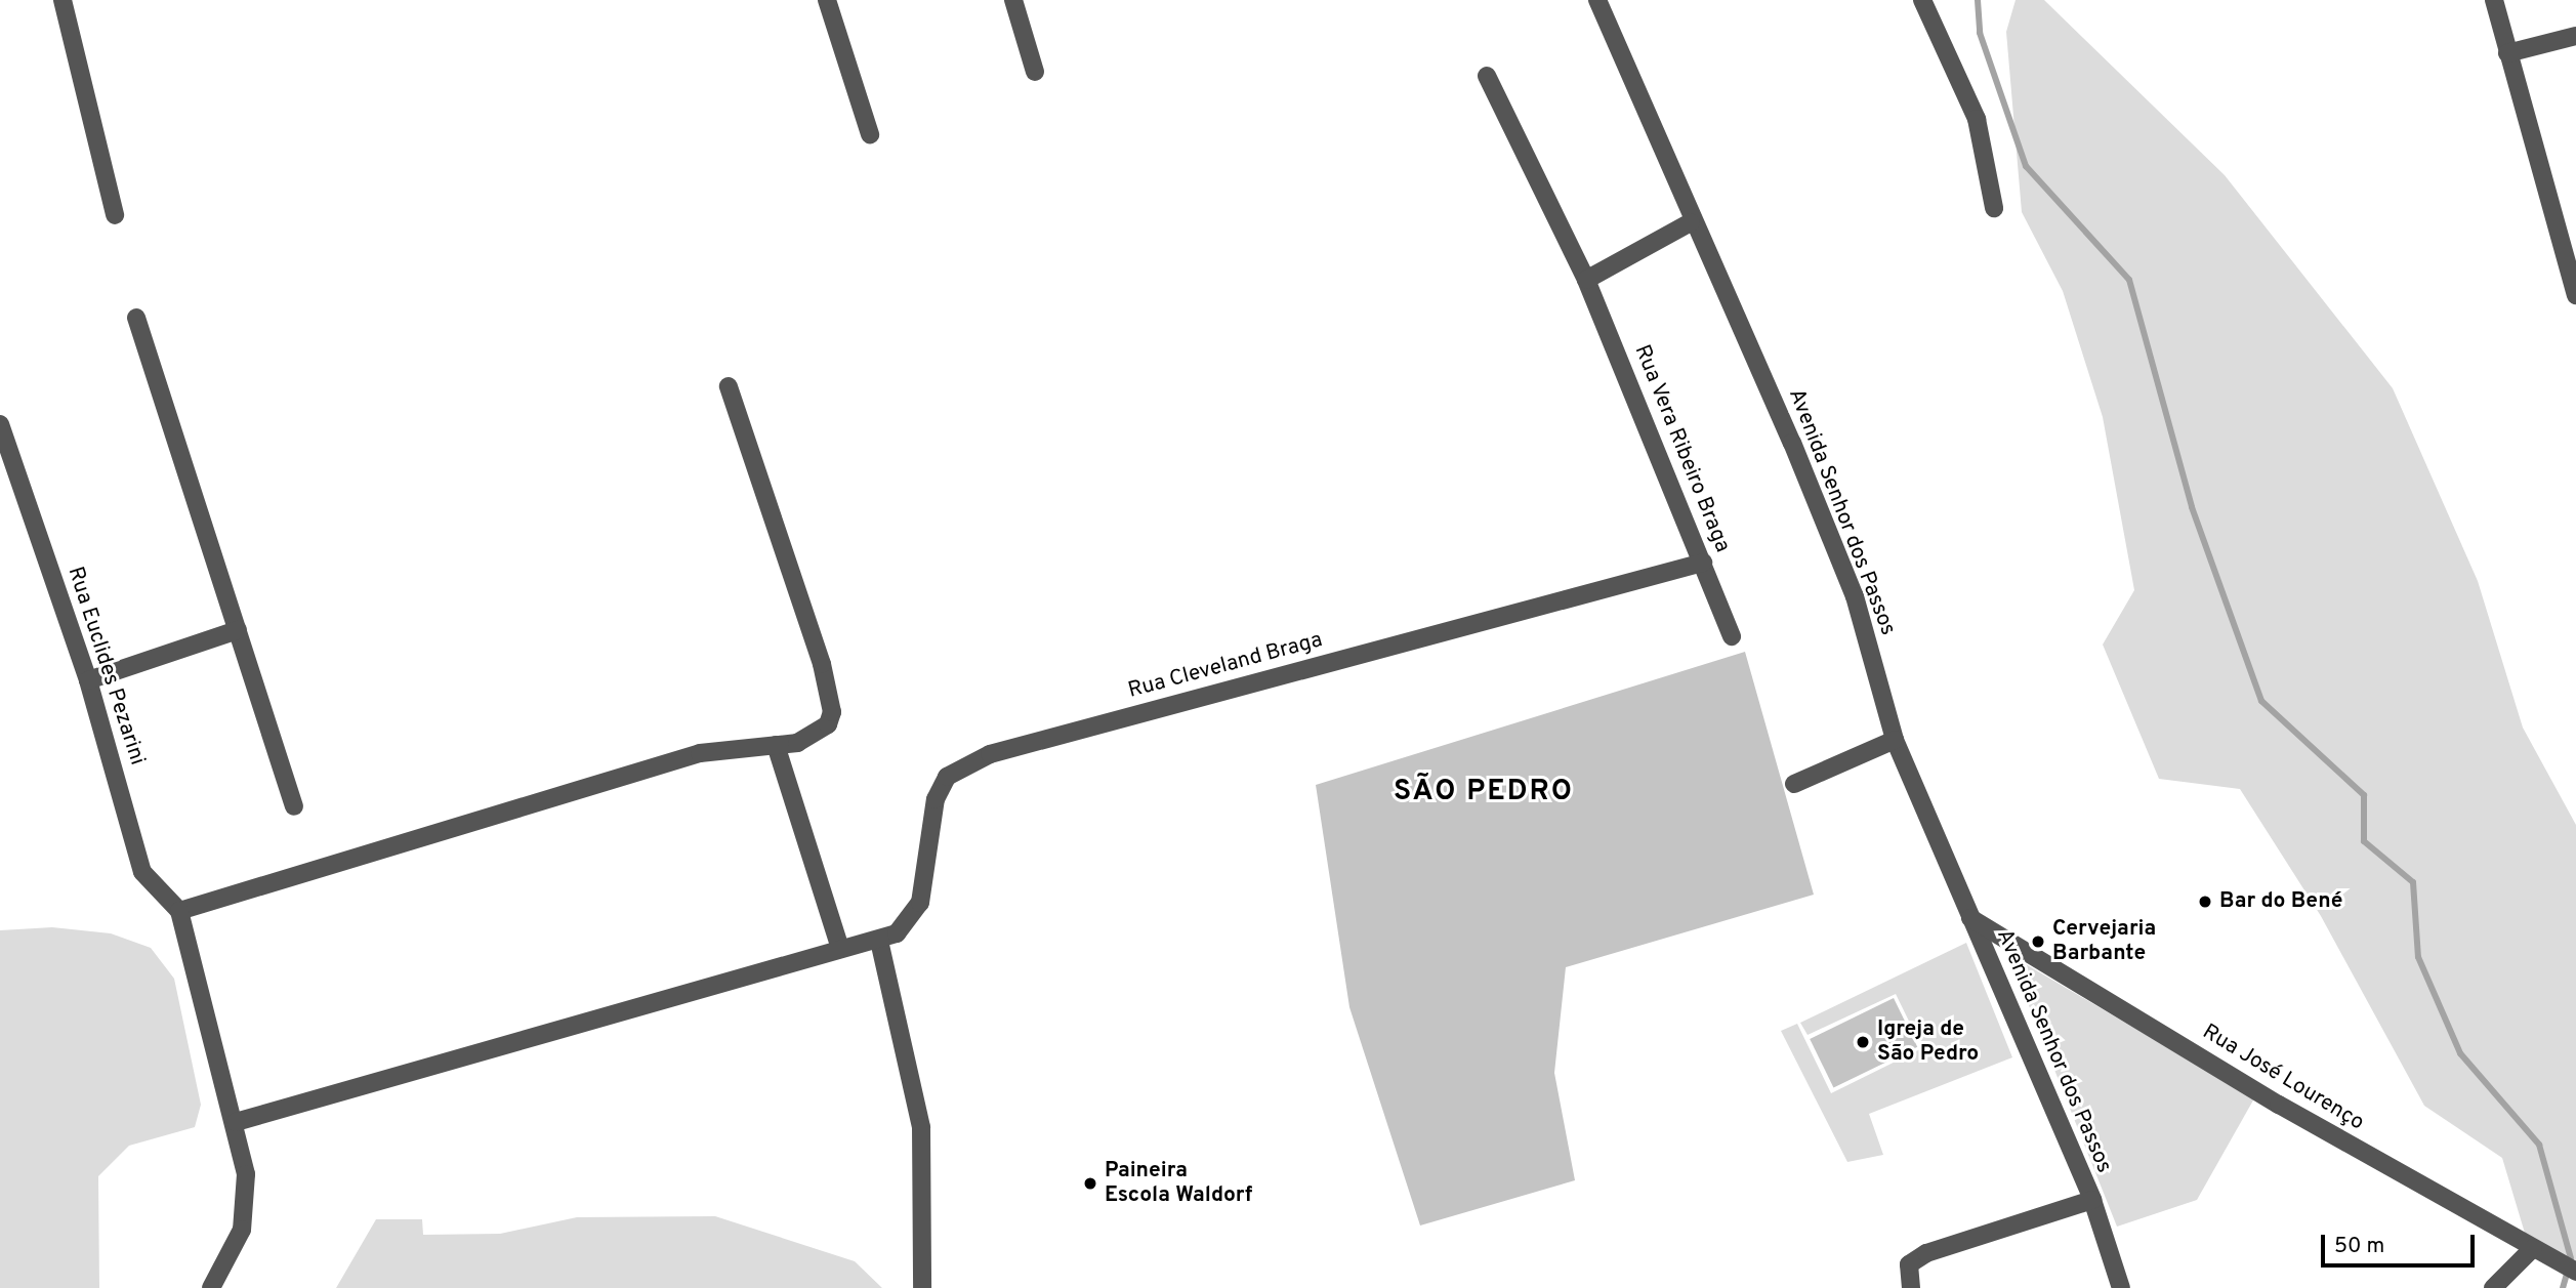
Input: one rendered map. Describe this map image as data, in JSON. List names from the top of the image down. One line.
{"streets":{"street":["Rua Vera Ribeiro Braga","Avenida Senhor dos Passos","Rua Euclides Pezarini","Rua Cleveland Braga","Rua José Lourenço"]},"crossings":[["Rua Vera Ribeiro Braga","Rua Cleveland Braga"],["Avenida Senhor dos Passos","Rua José Lourenço"]],"districts":["SÃO PEDRO"],"places":["Bar do Bené","Cervejaria Barbante","Igreja de São Pedro","Paineira Escola Waldorf"],"scale_bar":"50 m"}
